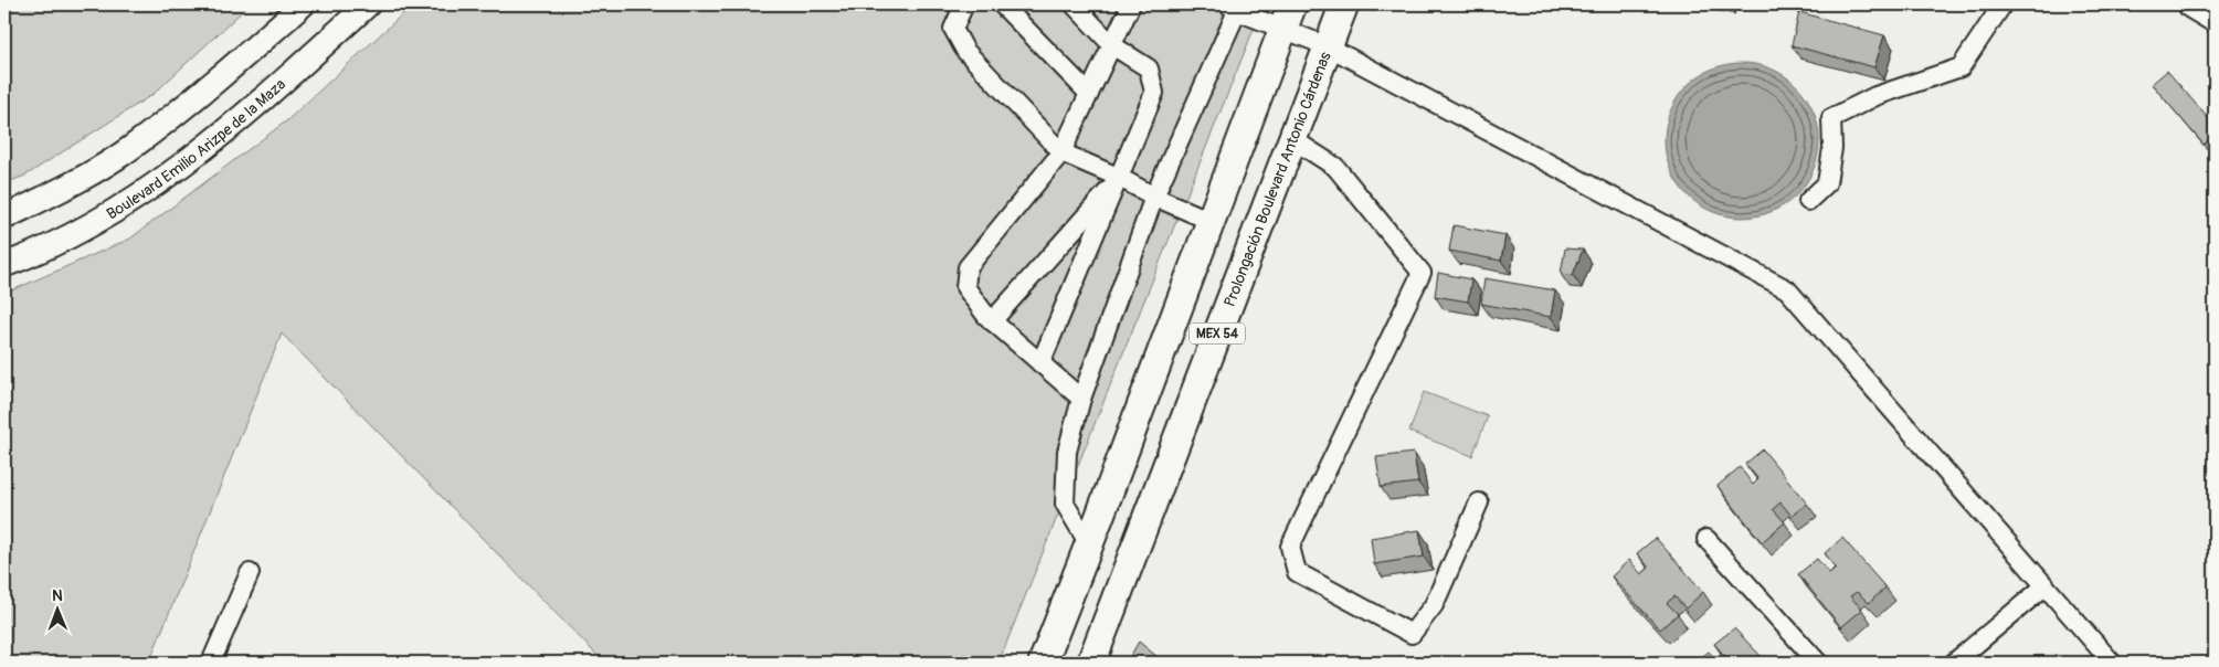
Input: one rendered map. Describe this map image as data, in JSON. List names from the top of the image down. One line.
{"streets":{"highway":["Prolongación Boulevard Antonio Cárdenas","MEX 54"],"main road":["Boulevard Emilio Arizpe de la Maza"]},"north":"top"}
